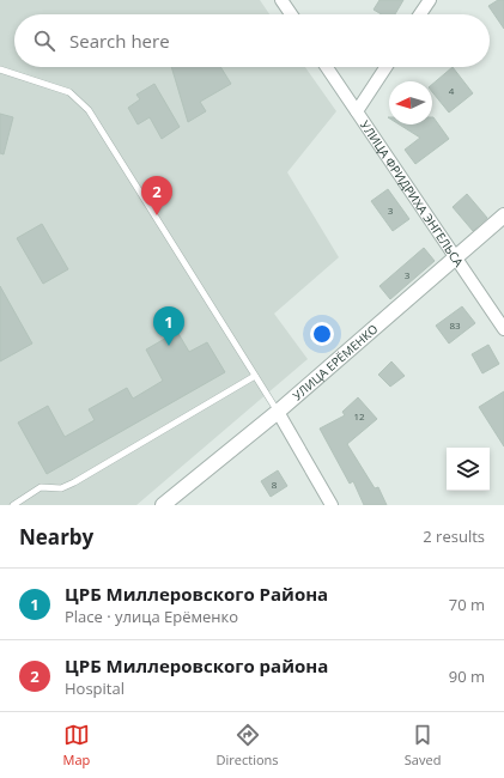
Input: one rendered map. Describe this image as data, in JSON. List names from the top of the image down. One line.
{"streets":{"street":["УЛИЦА ФРИДРИХА ЭНГЕЛЬСА","УЛИЦА ЕРЁМЕНКО"]},"crossings":[["УЛИЦА ФРИДРИХА ЭНГЕЛЬСА","УЛИЦА ЕРЁМЕНКО"]],"house_numbers":["4","3","3","83","12","8"],"north":"left","page":{"search":"Search here","pins":["2","1"],"heading":["Nearby","2 results"],"list":[{"mark":"1","name":"ЦРБ Миллеровского Района","note":"Place · улица Ерёменко","value":"70 m"},{"mark":"2","name":"ЦРБ Миллеровского района","note":"Hospital","value":"90 m"}],"nav":["Map","Directions","Saved"]}}
